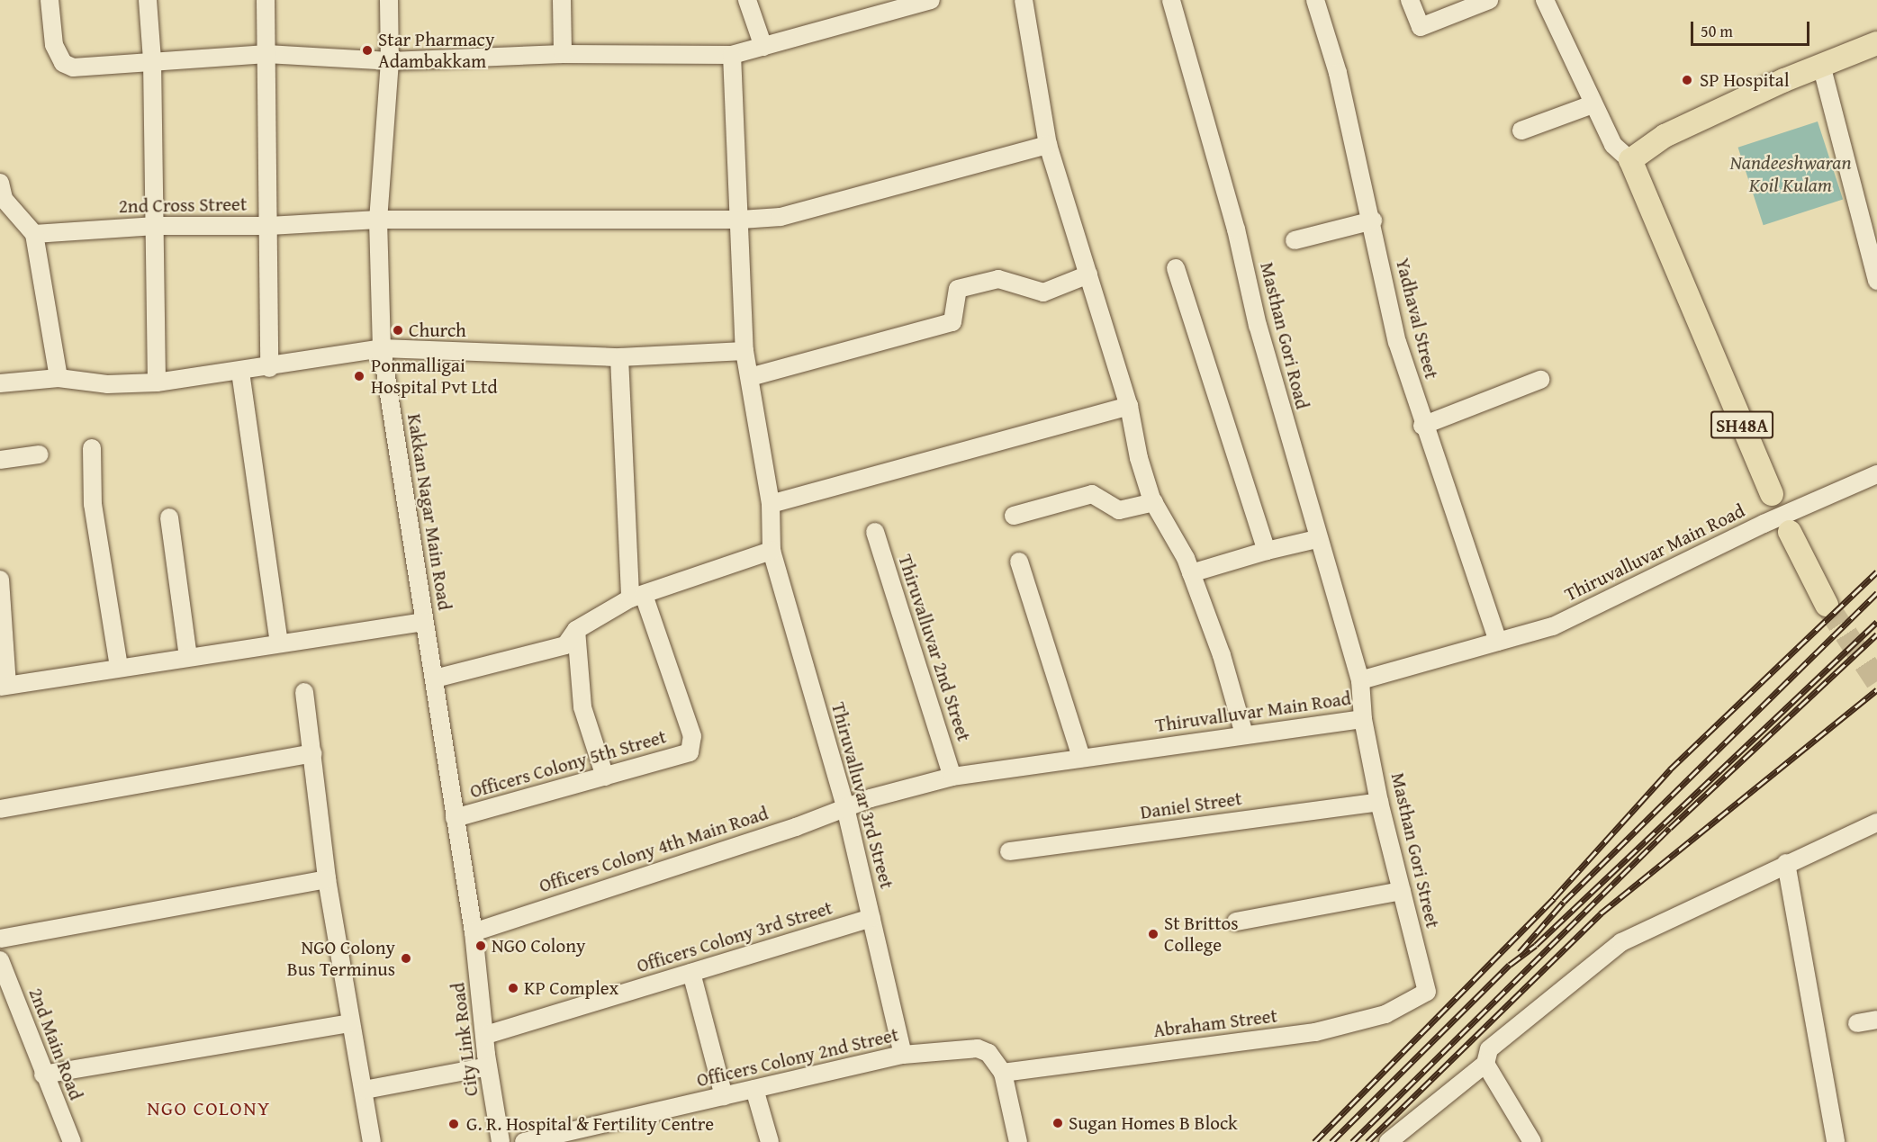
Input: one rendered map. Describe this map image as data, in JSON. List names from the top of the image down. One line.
{"streets":{"main road":["SH48A"],"street":["2nd Cross Street","Yadhaval Street","Masthan Gori Road","Kakkan Nagar Main Road","Thiruvalluvar Main Road","Thiruvalluvar 2nd Street","Officers Colony 5th Street","Thiruvalluvar 3rd Street","Daniel Street","Officers Colony 4th Main Road","Masthan Gori Street","Officers Colony 3rd Street","Abraham Street","City Link Road","2nd Main Road","Officers Colony 2nd Street"]},"crossings":[["2nd Cross Street","Kakkan Nagar Main Road"],["2nd Cross Street","Thiruvalluvar 3rd Street"],["Yadhaval Street","Thiruvalluvar Main Road"],["Masthan Gori Road","Thiruvalluvar Main Road"],["Kakkan Nagar Main Road","Officers Colony 5th Street"],["Kakkan Nagar Main Road","Officers Colony 4th Main Road"],["Kakkan Nagar Main Road","City Link Road"],["Thiruvalluvar Main Road","Thiruvalluvar 2nd Street"],["Thiruvalluvar Main Road","Thiruvalluvar 3rd Street"],["Thiruvalluvar Main Road","Officers Colony 4th Main Road"],["Thiruvalluvar Main Road","Masthan Gori Street"],["Thiruvalluvar 3rd Street","Officers Colony 4th Main Road"],["Thiruvalluvar 3rd Street","Officers Colony 3rd Street"],["Thiruvalluvar 3rd Street","Officers Colony 2nd Street"],["Daniel Street","Masthan Gori Street"],["Officers Colony 4th Main Road","City Link Road"],["Masthan Gori Street","Abraham Street"],["Officers Colony 3rd Street","City Link Road"],["Abraham Street","Officers Colony 2nd Street"]],"districts":["NGO COLONY"],"water":["Nandeeshwaran Koil Kulam"],"places":["Star Pharmacy Adambakkam","SP Hospital","Church","Ponmalligai Hospital Pvt Ltd","St Brittos College","NGO Colony","NGO Colony Bus Terminus","KP Complex","Sugan Homes B Block","G. R. Hospital & Fertility Centre"],"scale_bar":"50 m"}
